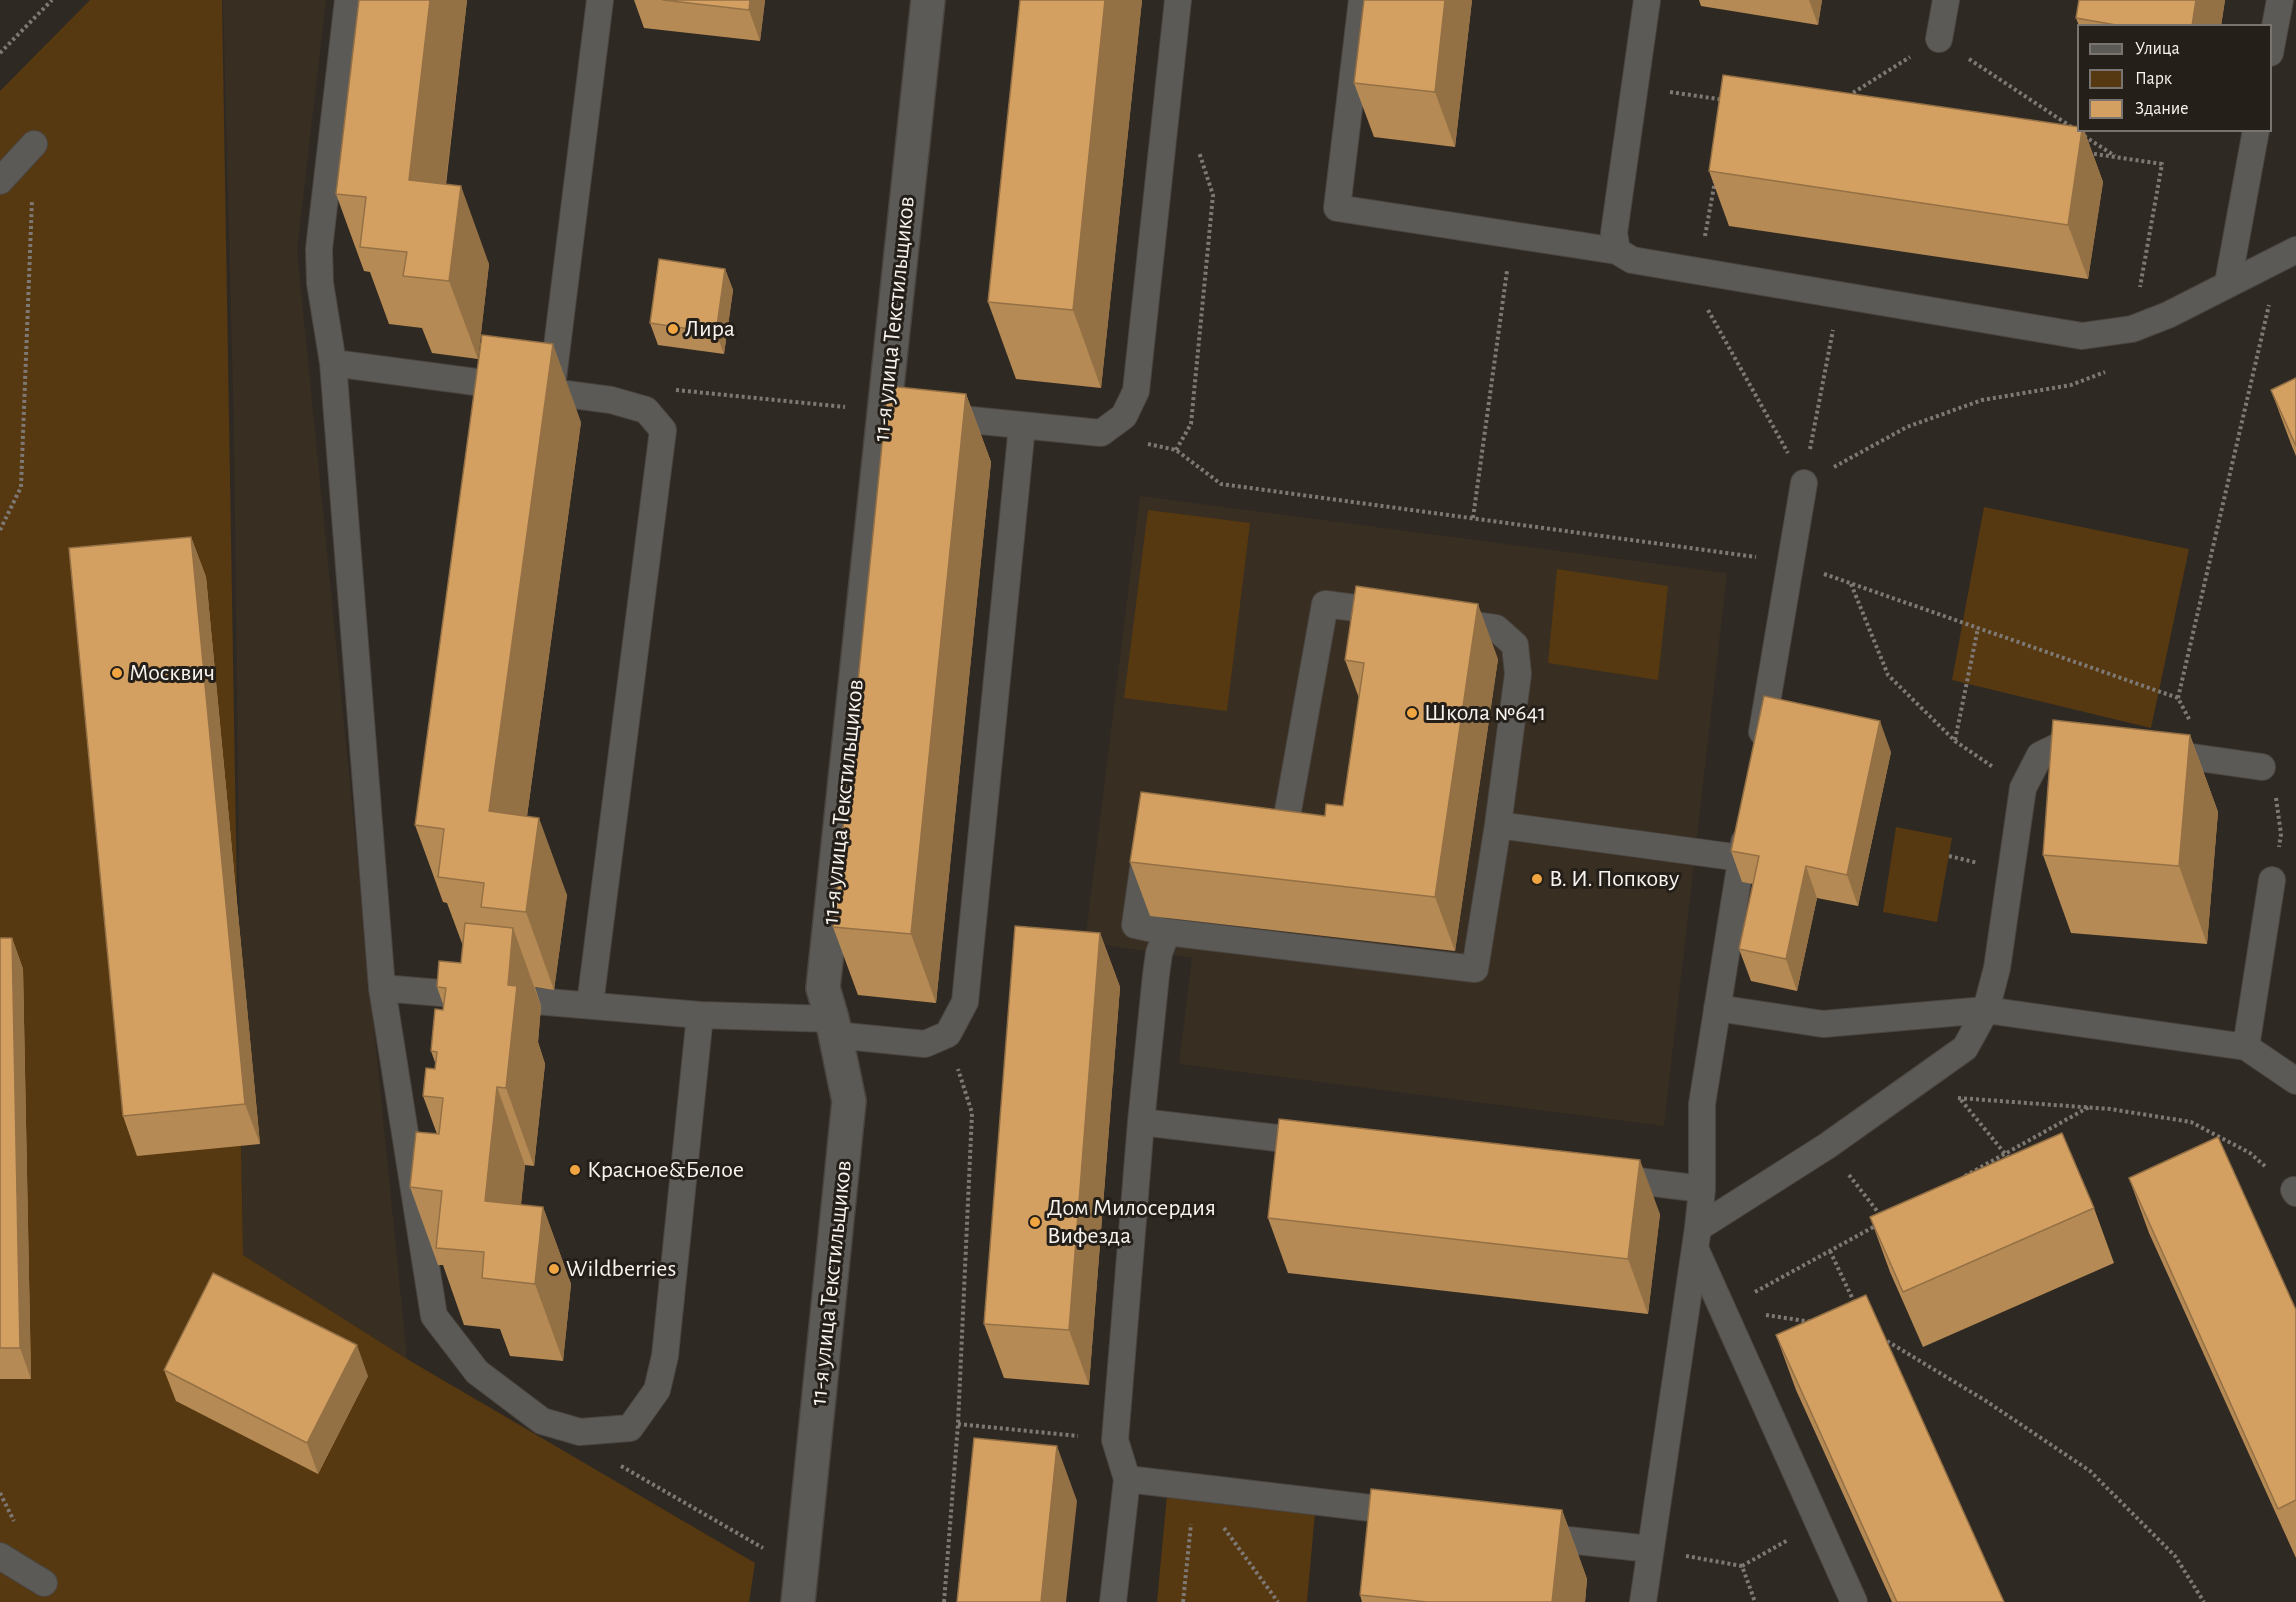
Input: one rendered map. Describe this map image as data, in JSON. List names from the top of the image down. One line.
{"streets":{"street":["11-я улица Текстильщиков"]},"places":["Лира","Москвич","Школа №641","В. И. Попкову","Красное&Белое","Дом Милосердия Вифезда","Wildberries"],"legend":["Улица","Парк","Здание"]}
